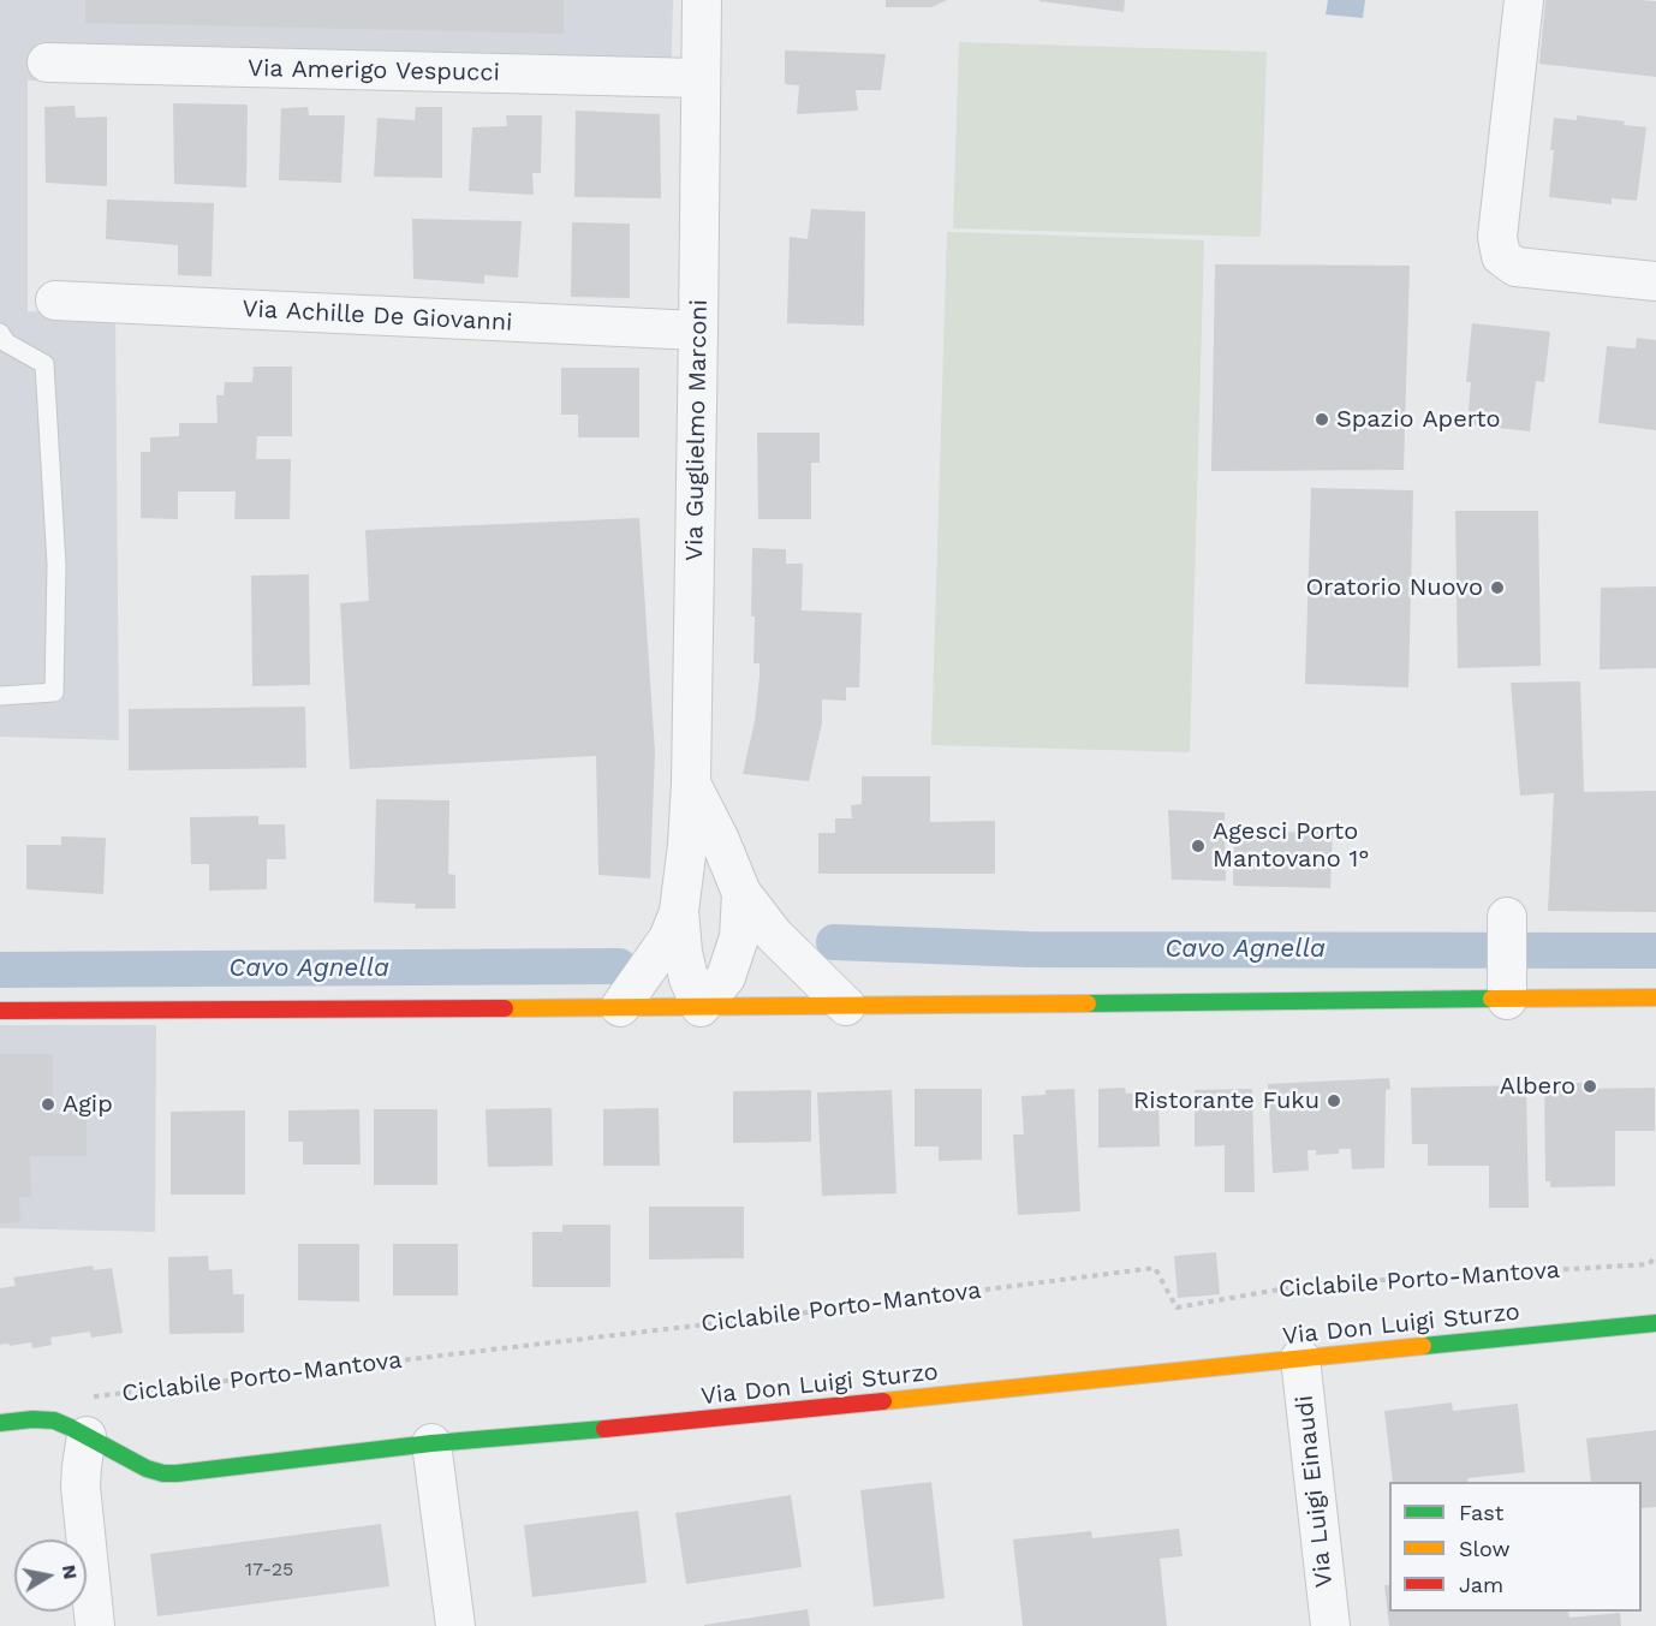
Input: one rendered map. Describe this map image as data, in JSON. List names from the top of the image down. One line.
{"streets":{"street":["Via Amerigo Vespucci","Via Achille De Giovanni","Via Guglielmo Marconi","Via Don Luigi Sturzo","Via Luigi Einaudi"],"path":["Ciclabile Porto-Mantova"]},"crossings":[["Via Amerigo Vespucci","Via Guglielmo Marconi"],["Via Achille De Giovanni","Via Guglielmo Marconi"],["Via Don Luigi Sturzo","Via Luigi Einaudi"]],"water":["Cavo Agnella"],"places":["Spazio Aperto","Oratorio Nuovo","Agesci Porto Mantovano 1°","Albero","Ristorante Fuku","Agip"],"house_numbers":["17-25"],"legend":["Fast","Slow","Jam"],"north":"right"}
